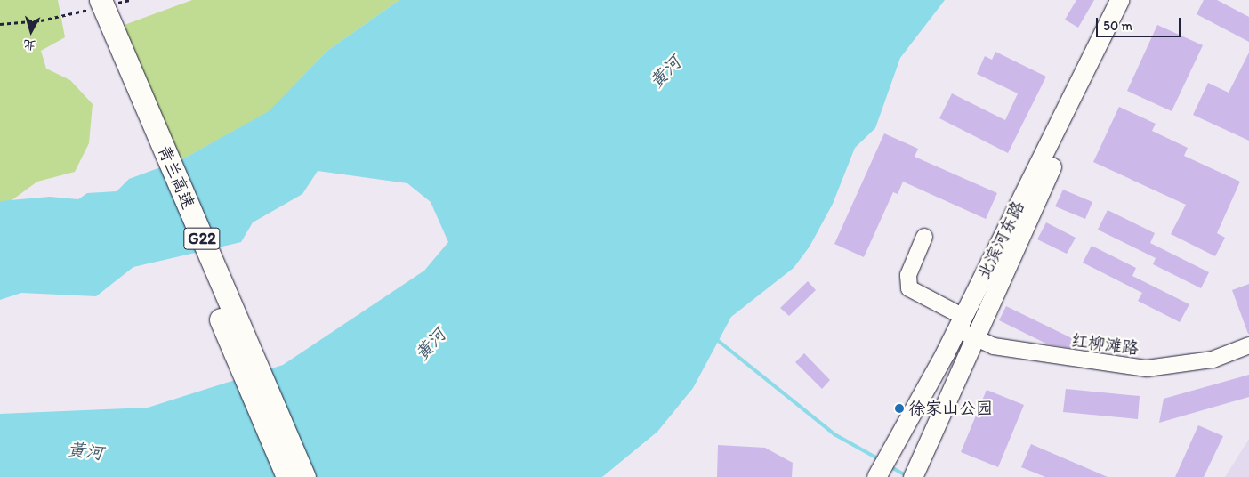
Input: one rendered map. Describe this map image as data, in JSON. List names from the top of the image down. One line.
{"streets":{"highway":["青兰高速","G22"],"main road":["北滨河东路"],"street":["红柳滩路"]},"crossings":[["北滨河东路","红柳滩路"]],"water":["黄河"],"places":["徐家山公园"],"scale_bar":"50 m","north":"bottom"}
